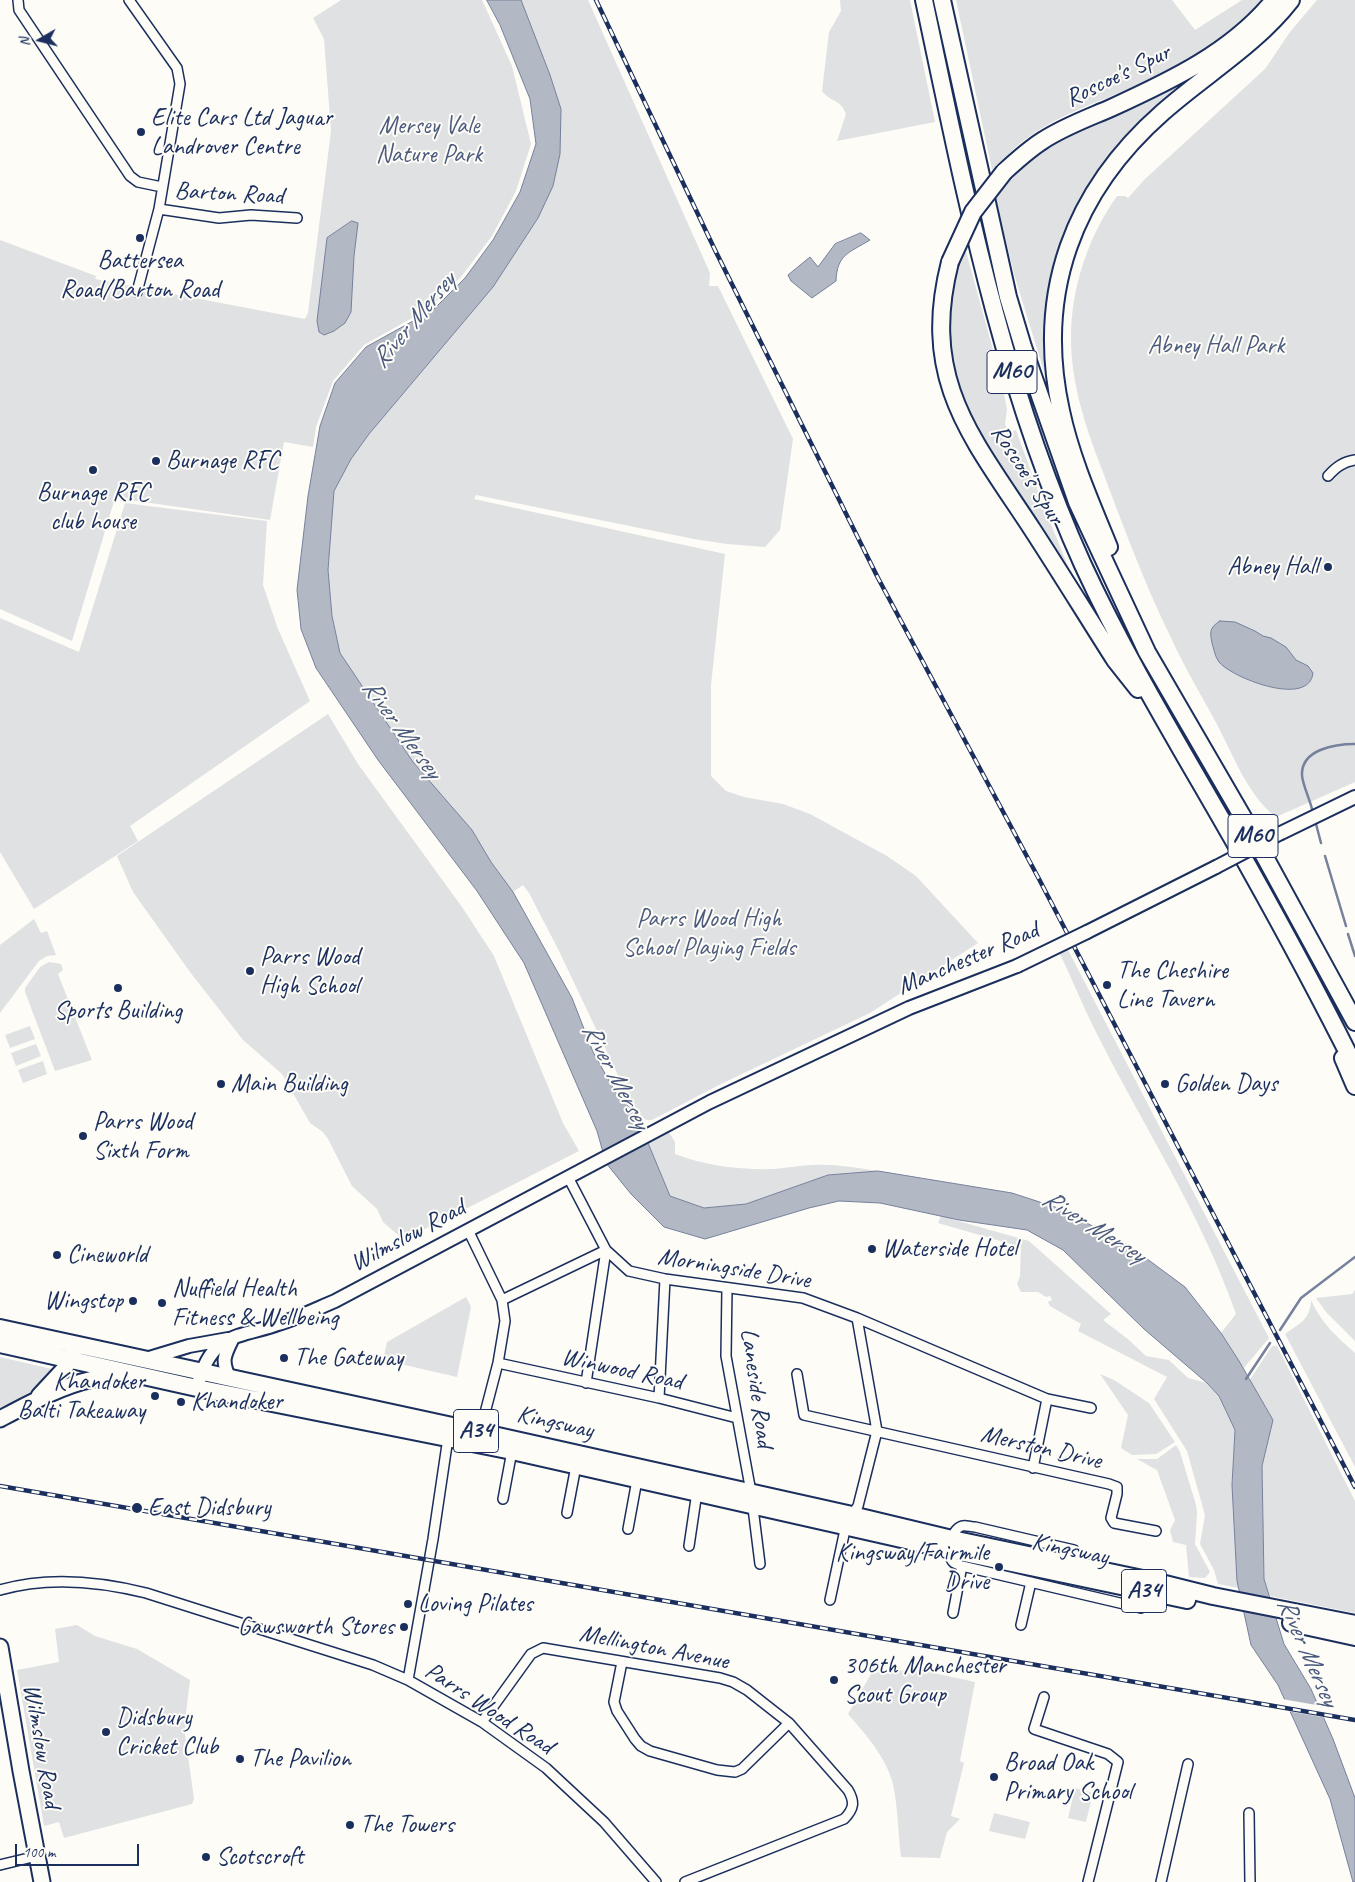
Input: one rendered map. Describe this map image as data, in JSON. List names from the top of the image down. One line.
{"streets":{"highway":["Roscoe's Spur","M60","Kingsway","A34"],"main road":["Manchester Road","Wilmslow Road"],"street":["Barton Road","Morningside Drive","Winwood Road","Laneside Road","Merston Drive","Mellington Avenue","Parrs Wood Road"]},"crossings":[["Roscoe's Spur","M60"],["Manchester Road","Wilmslow Road"],["Wilmslow Road","Morningside Drive"],["Wilmslow Road","Kingsway"],["Morningside Drive","Laneside Road"],["Winwood Road","Laneside Road"],["Laneside Road","Kingsway"],["Mellington Avenue","Parrs Wood Road"]],"water":["River Mersey"],"parks":["Mersey Vale Nature Park","Abney Hall Park","Parrs Wood High School Playing Fields"],"places":["Elite Cars Ltd Jaguar Landrover Centre","Battersea Road/Barton Road","Burnage RFC","Burnage RFC club house","Abney Hall","Parrs Wood High School","The Cheshire Line Tavern","Sports Building","Main Building","Golden Days","Parrs Wood Sixth Form","Waterside Hotel","Cineworld","Wingstop","Nuffield Health Fitness & Wellbeing","The Gateway","Khandoker Balti Takeaway","Khandoker","East Didsbury","Kingsway/Fairmile Drive","Loving Pilates","Gawsworth Stores","306th Manchester Scout Group","Didsbury Cricket Club","The Pavilion","Broad Oak Primary School","The Towers","Scotscroft"],"scale_bar":"100 m","north":"left"}
